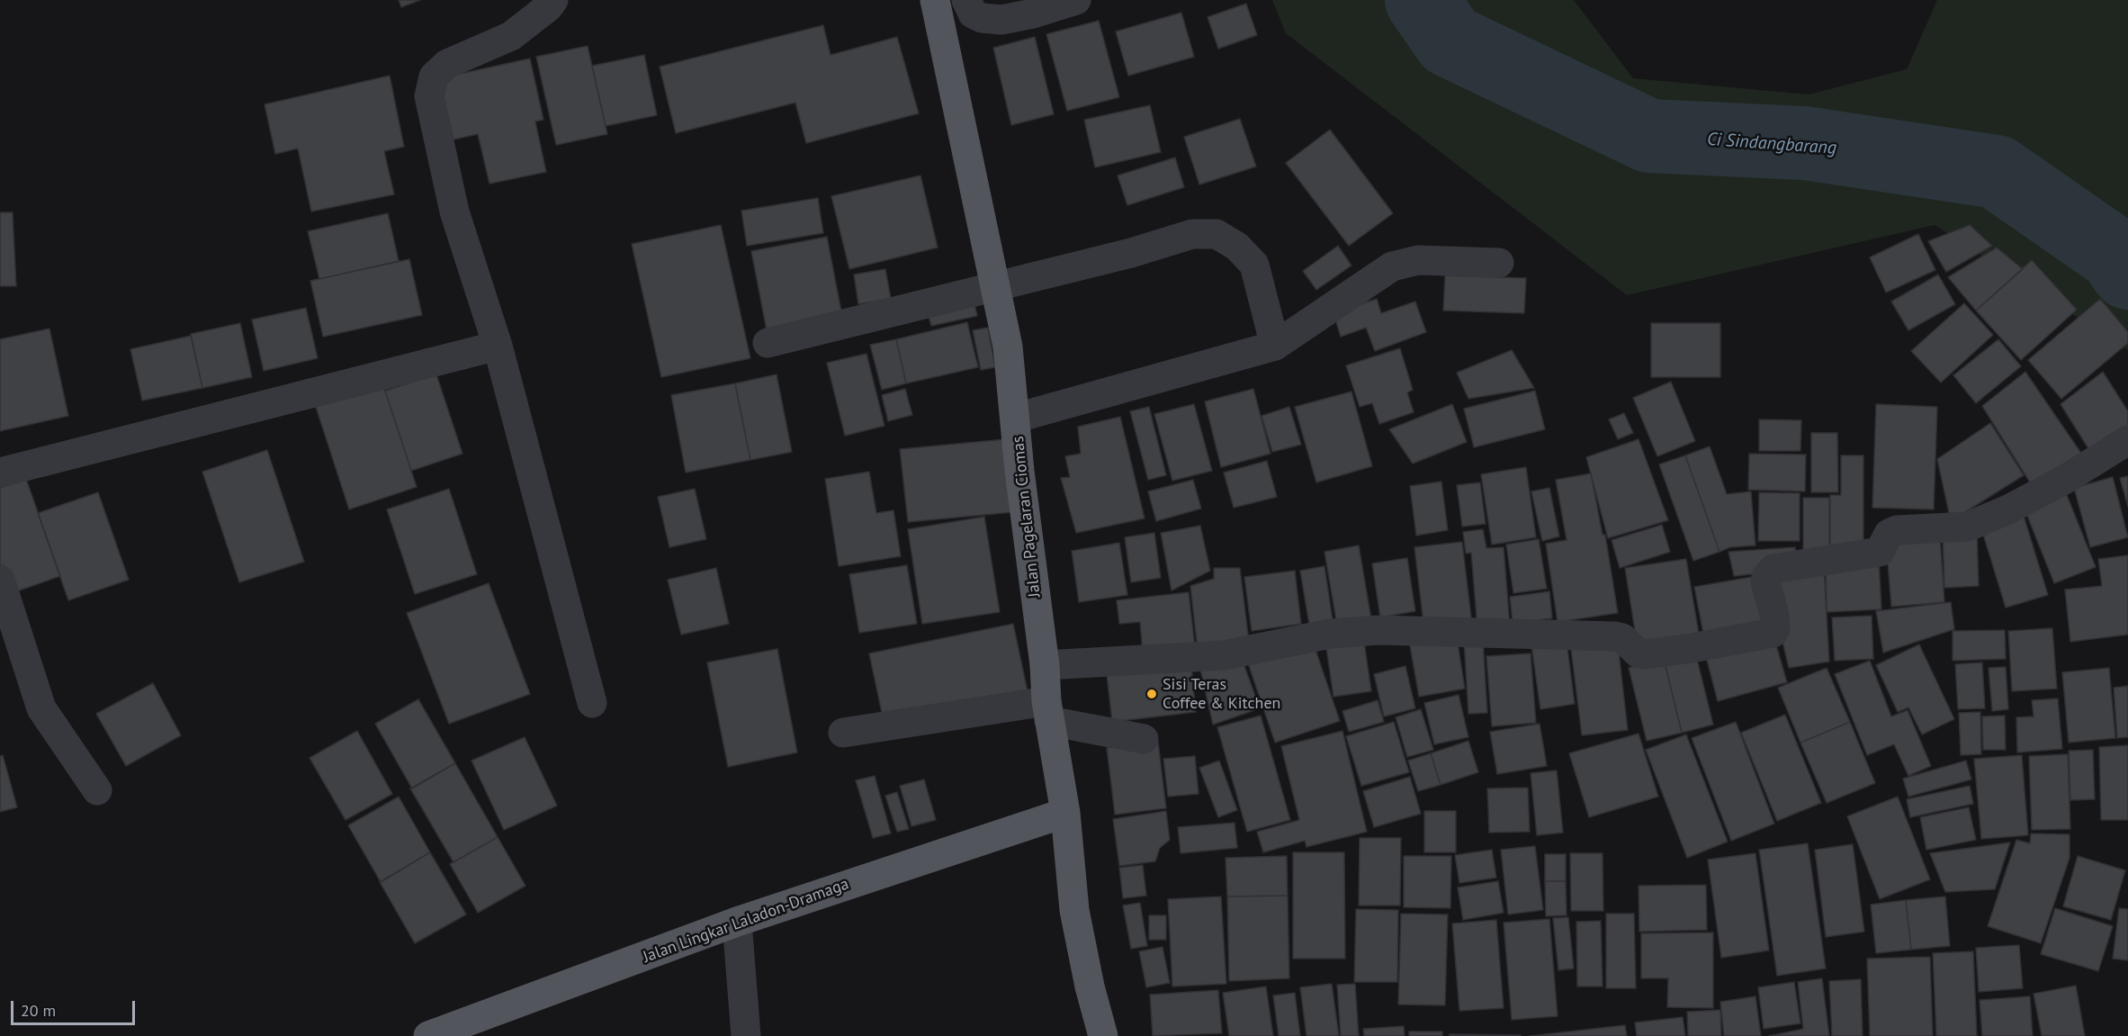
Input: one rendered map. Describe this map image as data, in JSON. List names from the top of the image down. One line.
{"streets":{"main road":["Jalan Pagelaran Ciomas","Jalan Lingkar Laladon-Dramaga"]},"crossings":[["Jalan Pagelaran Ciomas","Jalan Lingkar Laladon-Dramaga"]],"water":["Ci Sindangbarang"],"places":["Sisi Teras Coffee & Kitchen"],"scale_bar":"20 m"}
